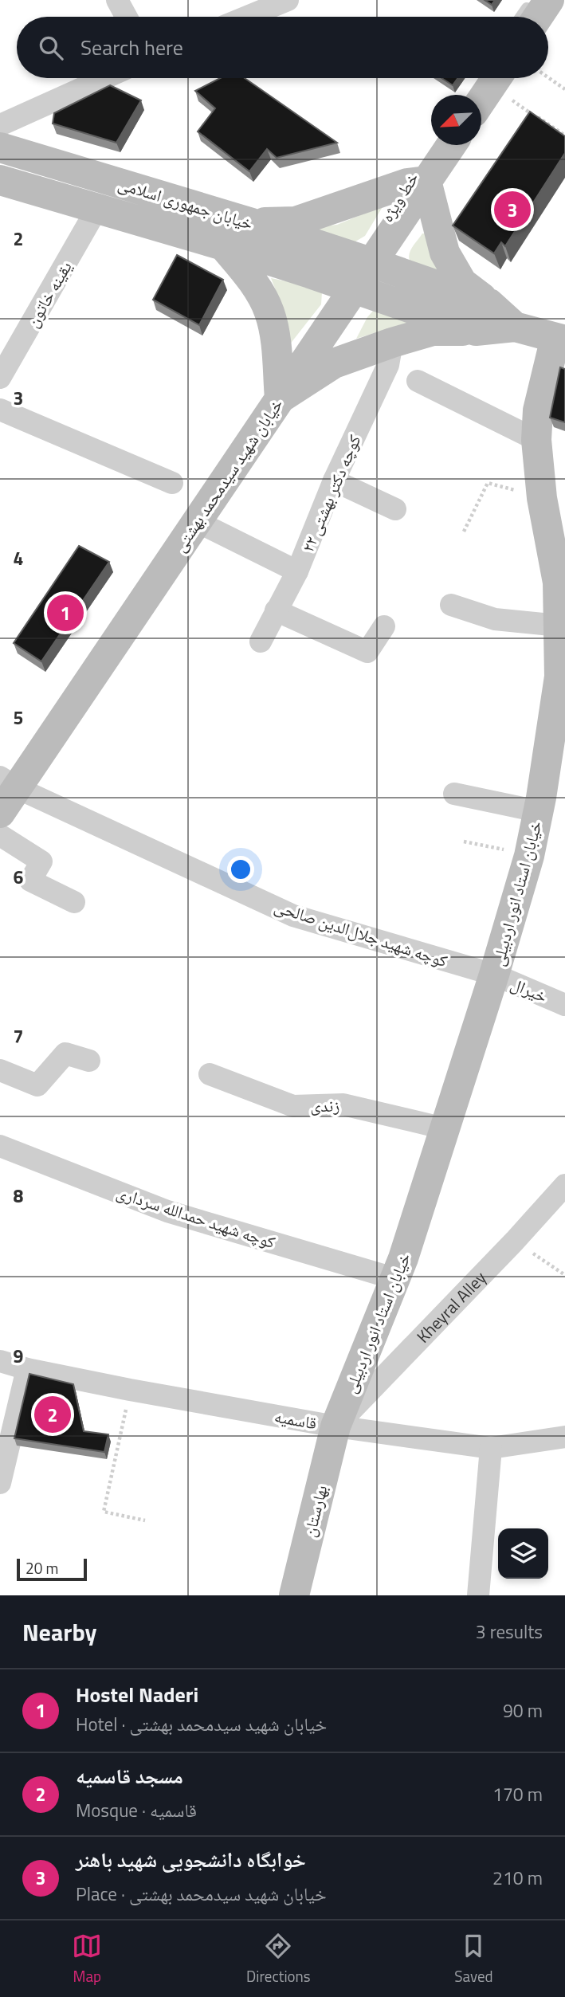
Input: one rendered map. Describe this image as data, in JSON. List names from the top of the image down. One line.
{"streets":{"main road":["خیابان جمهوری اسلامی","خیابان شهید سیدمحمد بهشتی","خیابان استاد انور اردبیلی","بهارستان"],"street":["یقینه خاتون","کوچه دکتر بهشتی ۲۲","کوچه شهید جلال‌الدین صالحی","خیرال","زندی","کوچه شهید حمدالله سرداری","Kheyral Alley","قاسمیه"]},"crossings":[["خیابان جمهوری اسلامی","یقینه خاتون"],["خیابان جمهوری اسلامی","خیابان شهید سیدمحمد بهشتی"],["خیابان شهید سیدمحمد بهشتی","کوچه شهید جلال‌الدین صالحی"],["خیابان استاد انور اردبیلی","کوچه شهید جلال‌الدین صالحی"],["خیابان استاد انور اردبیلی","خیرال"],["خیابان استاد انور اردبیلی","زندی"],["خیابان استاد انور اردبیلی","کوچه شهید حمدالله سرداری"],["خیابان استاد انور اردبیلی","Kheyral Alley"],["خیابان استاد انور اردبیلی","قاسمیه"],["خیابان استاد انور اردبیلی","بهارستان"],["کوچه شهید جلال‌الدین صالحی","خیرال"],["Kheyral Alley","قاسمیه"],["Kheyral Alley","بهارستان"],["قاسمیه","بهارستان"]],"scale_bar":"20 m","north":"bottom left","page":{"search":"Search here","pins":["3","1","2"],"scale":"20 m","heading":["Nearby","3 results"],"list":[{"mark":"1","name":"Hostel Naderi","note":"Hotel · خیابان شهید سیدمحمد بهشتی","value":"90 m"},{"mark":"2","name":"مسجد قاسمیه","note":"Mosque · قاسمیه","value":"170 m"},{"mark":"3","name":"خوابگاه دانشجویی شهید باهنر","note":"Place · خیابان شهید سیدمحمد بهشتی","value":"210 m"}],"nav":["Map","Directions","Saved"]},"grid":{"rows":["2","3","4","5","6","7","8","9"]}}
